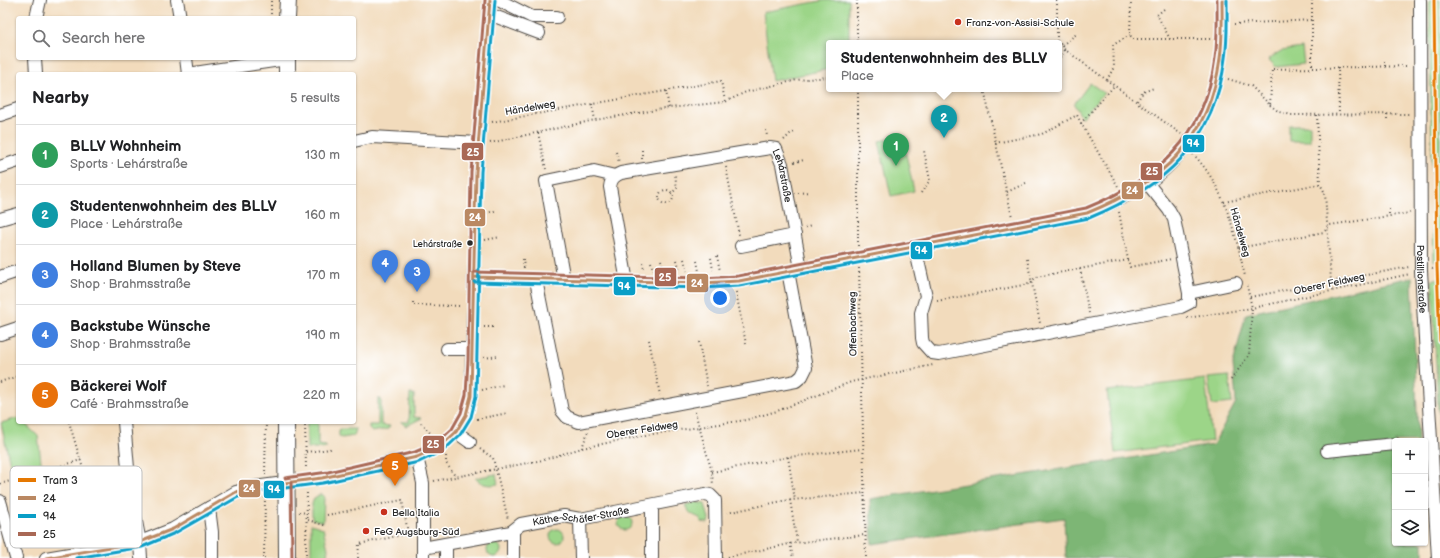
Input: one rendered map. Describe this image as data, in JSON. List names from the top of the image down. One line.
{"streets":{"street":["Lehárstraße","Postillionstraße","Käthe-Schäfer-Straße"],"path":["Händelweg","Oberer Feldweg","Offenbachweg"]},"crossings":[["Händelweg","Oberer Feldweg"],["Postillionstraße","Oberer Feldweg"],["Oberer Feldweg","Offenbachweg"]],"places":["Franz-von-Assisi-Schule","Lehárstraße","Bella Italia","FeG Augsburg-Süd"],"lines":["tram line 3","transit line 24","transit line 94","transit line 25"],"legend":["Tram 3","24","94","25"],"page":{"search":"Search here","popup":["Studentenwohnheim des BLLV","Place"],"heading":["Nearby","5 results"],"pins":["2","1","4","3","5"],"list":[{"mark":"1","name":"BLLV Wohnheim","note":"Sports · Lehárstraße","value":"130 m"},{"mark":"2","name":"Studentenwohnheim des BLLV","note":"Place · Lehárstraße","value":"160 m"},{"mark":"3","name":"Holland Blumen by Steve","note":"Shop · Brahmsstraße","value":"170 m"},{"mark":"4","name":"Backstube Wünsche","note":"Shop · Brahmsstraße","value":"190 m"},{"mark":"5","name":"Bäckerei Wolf","note":"Café · Brahmsstraße","value":"220 m"}],"map_buttons":["+","−"]}}
